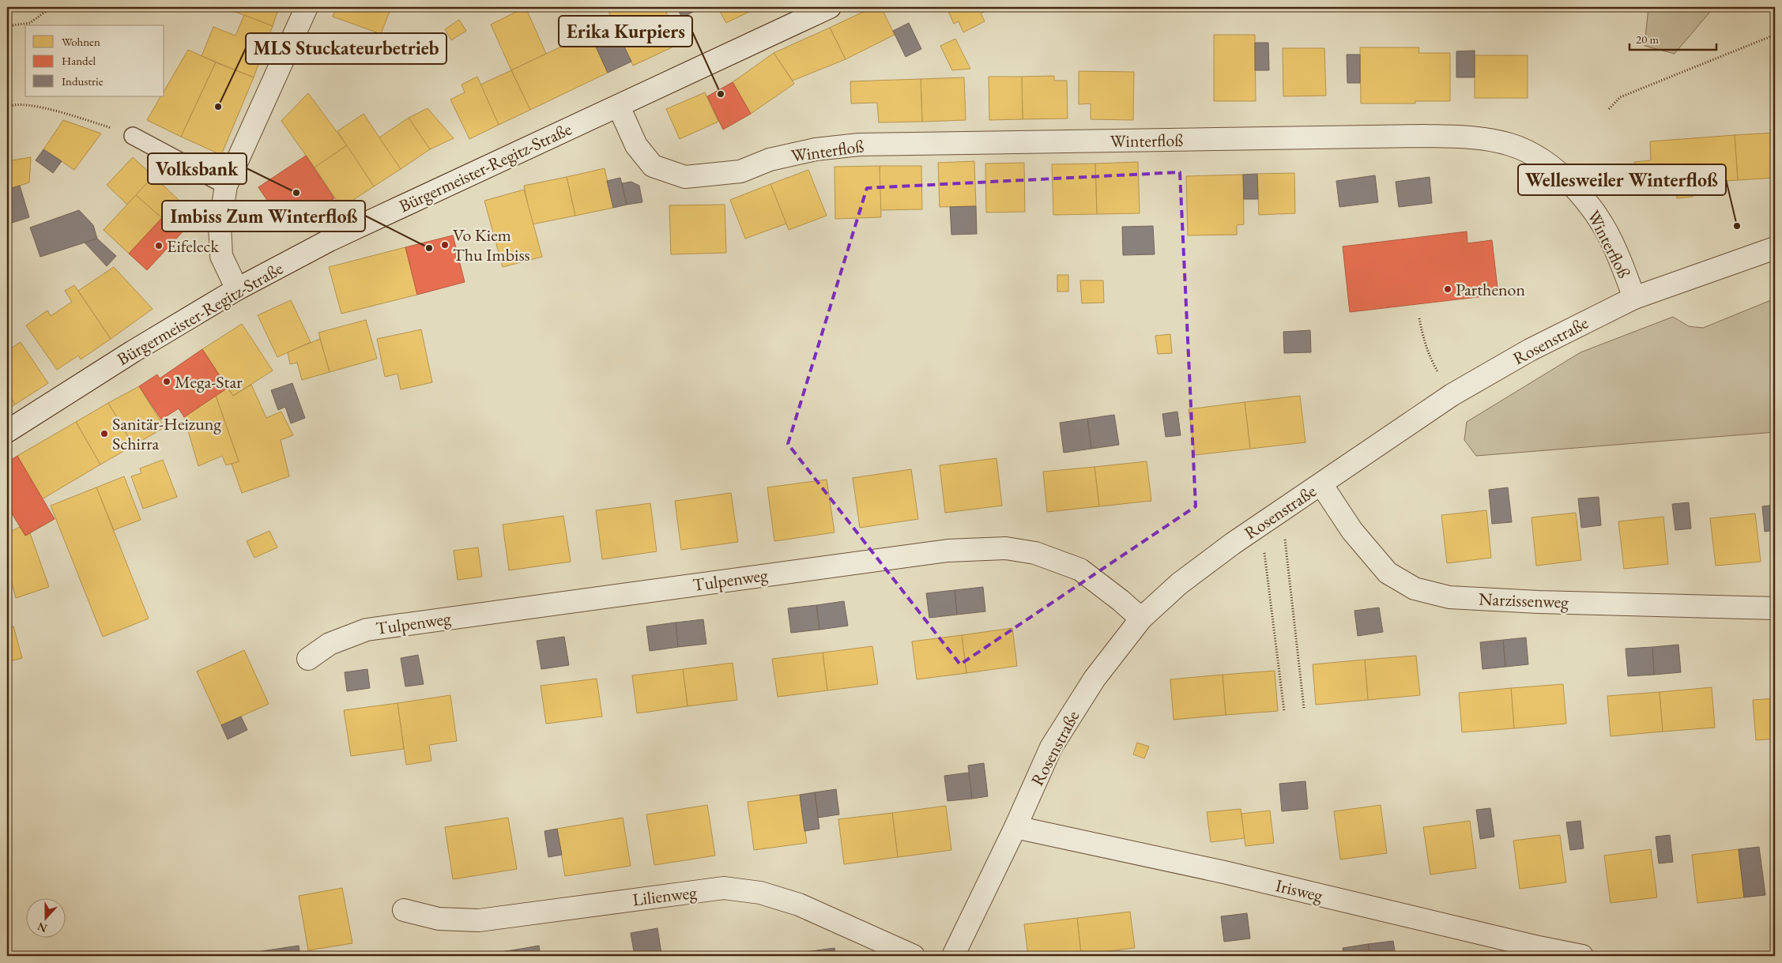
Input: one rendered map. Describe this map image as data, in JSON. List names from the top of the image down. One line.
{"streets":{"street":["Winterfloß","Bürgermeister-Regitz-Straße","Rosenstraße","Tulpenweg","Narzissenweg","Irisweg","Lilienweg"]},"crossings":[["Winterfloß","Bürgermeister-Regitz-Straße"],["Winterfloß","Rosenstraße"],["Rosenstraße","Tulpenweg"],["Rosenstraße","Narzissenweg"],["Rosenstraße","Irisweg"]],"places":["Erika Kurpiers","MLS Stuckateurbetrieb","Volksbank","Wellesweiler Winterfloß","Vo Kiem Thu Imbiss","Eifeleck","Imbiss Zum Winterfloß","Parthenon","Mega-Star","Sanitär-Heizung Schirra"],"legend":["Wohnen","Handel","Industrie"],"scale_bar":"20 m","north":"bottom"}
